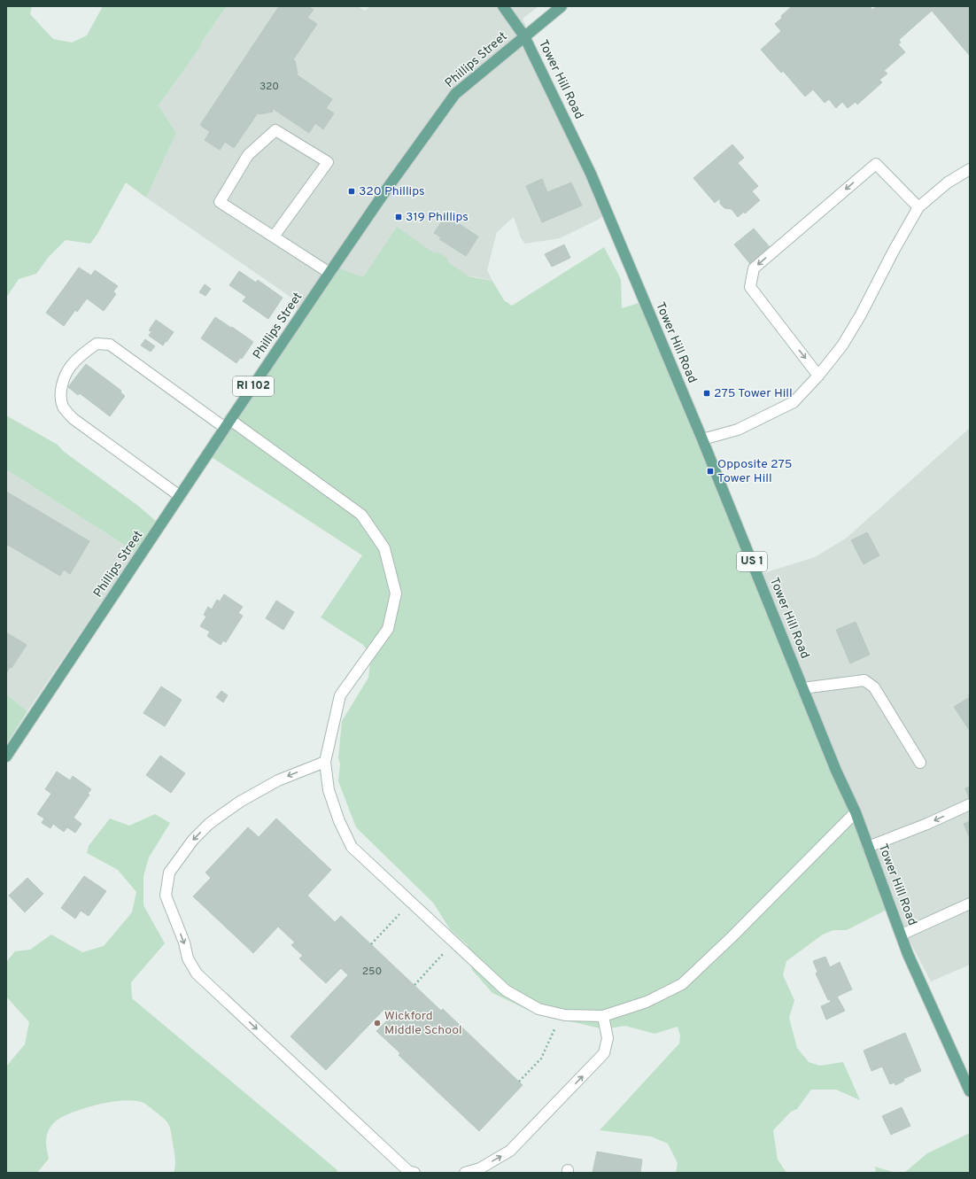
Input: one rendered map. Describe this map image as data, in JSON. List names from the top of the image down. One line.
{"streets":{"main road":["Phillips Street","Tower Hill Road","RI 102","US 1"]},"crossings":[["Phillips Street","Tower Hill Road"],["Phillips Street","RI 102"],["Tower Hill Road","RI 102"]],"places":{"transit":["320 Phillips","319 Phillips","275 Tower Hill","Opposite 275 Tower Hill"],"other":["Wickford Middle School"]},"house_numbers":["320","250"]}
